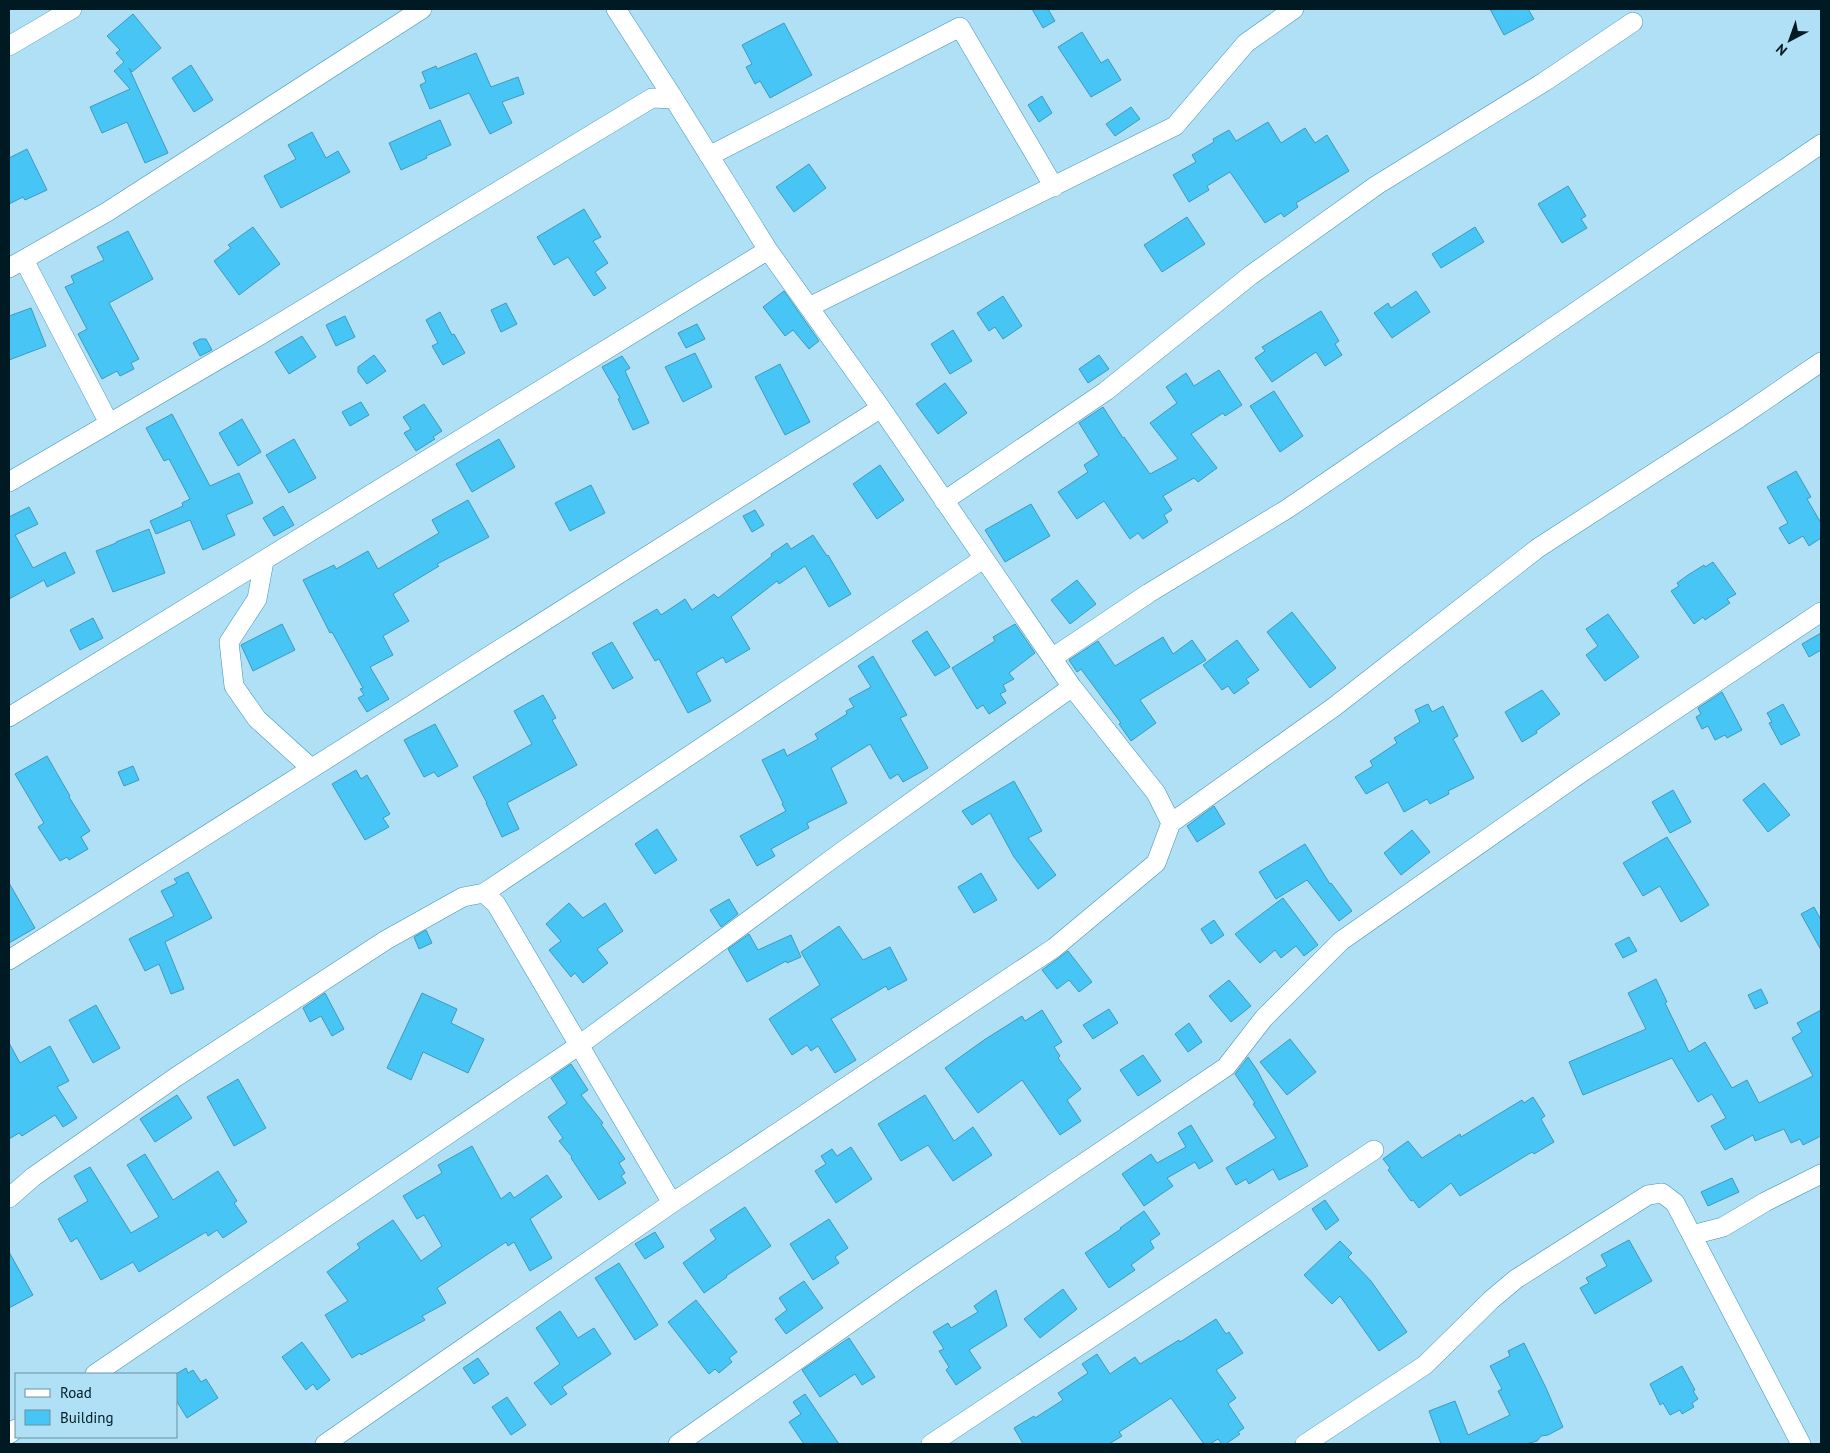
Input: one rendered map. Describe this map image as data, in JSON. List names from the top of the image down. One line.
{"legend":["Road","Building"],"north":"bottom left"}
